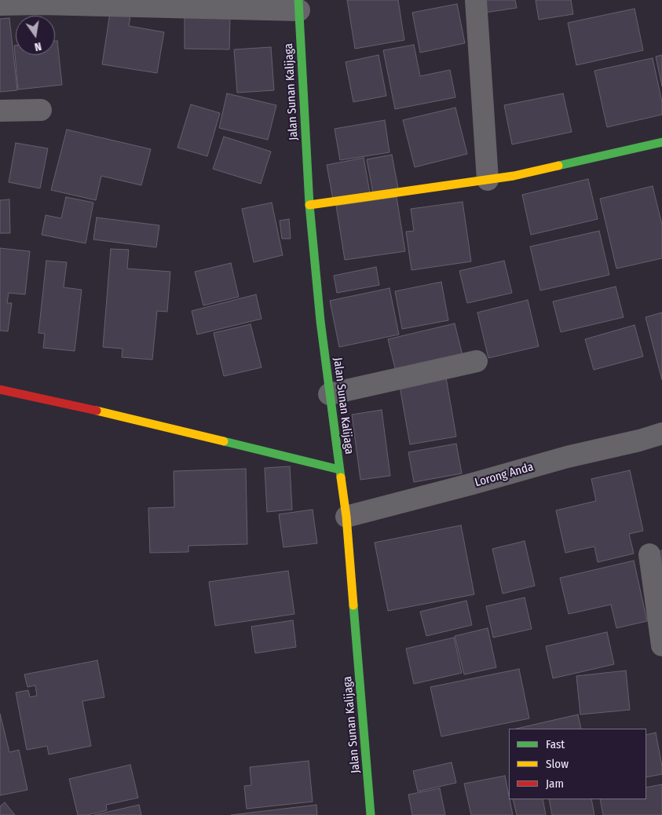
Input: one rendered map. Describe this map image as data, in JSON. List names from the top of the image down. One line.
{"streets":{"street":["Jalan Sunan Kalijaga","Lorong Anda"]},"crossings":[["Jalan Sunan Kalijaga","Lorong Anda"]],"legend":["Fast","Slow","Jam"],"north":"bottom"}
